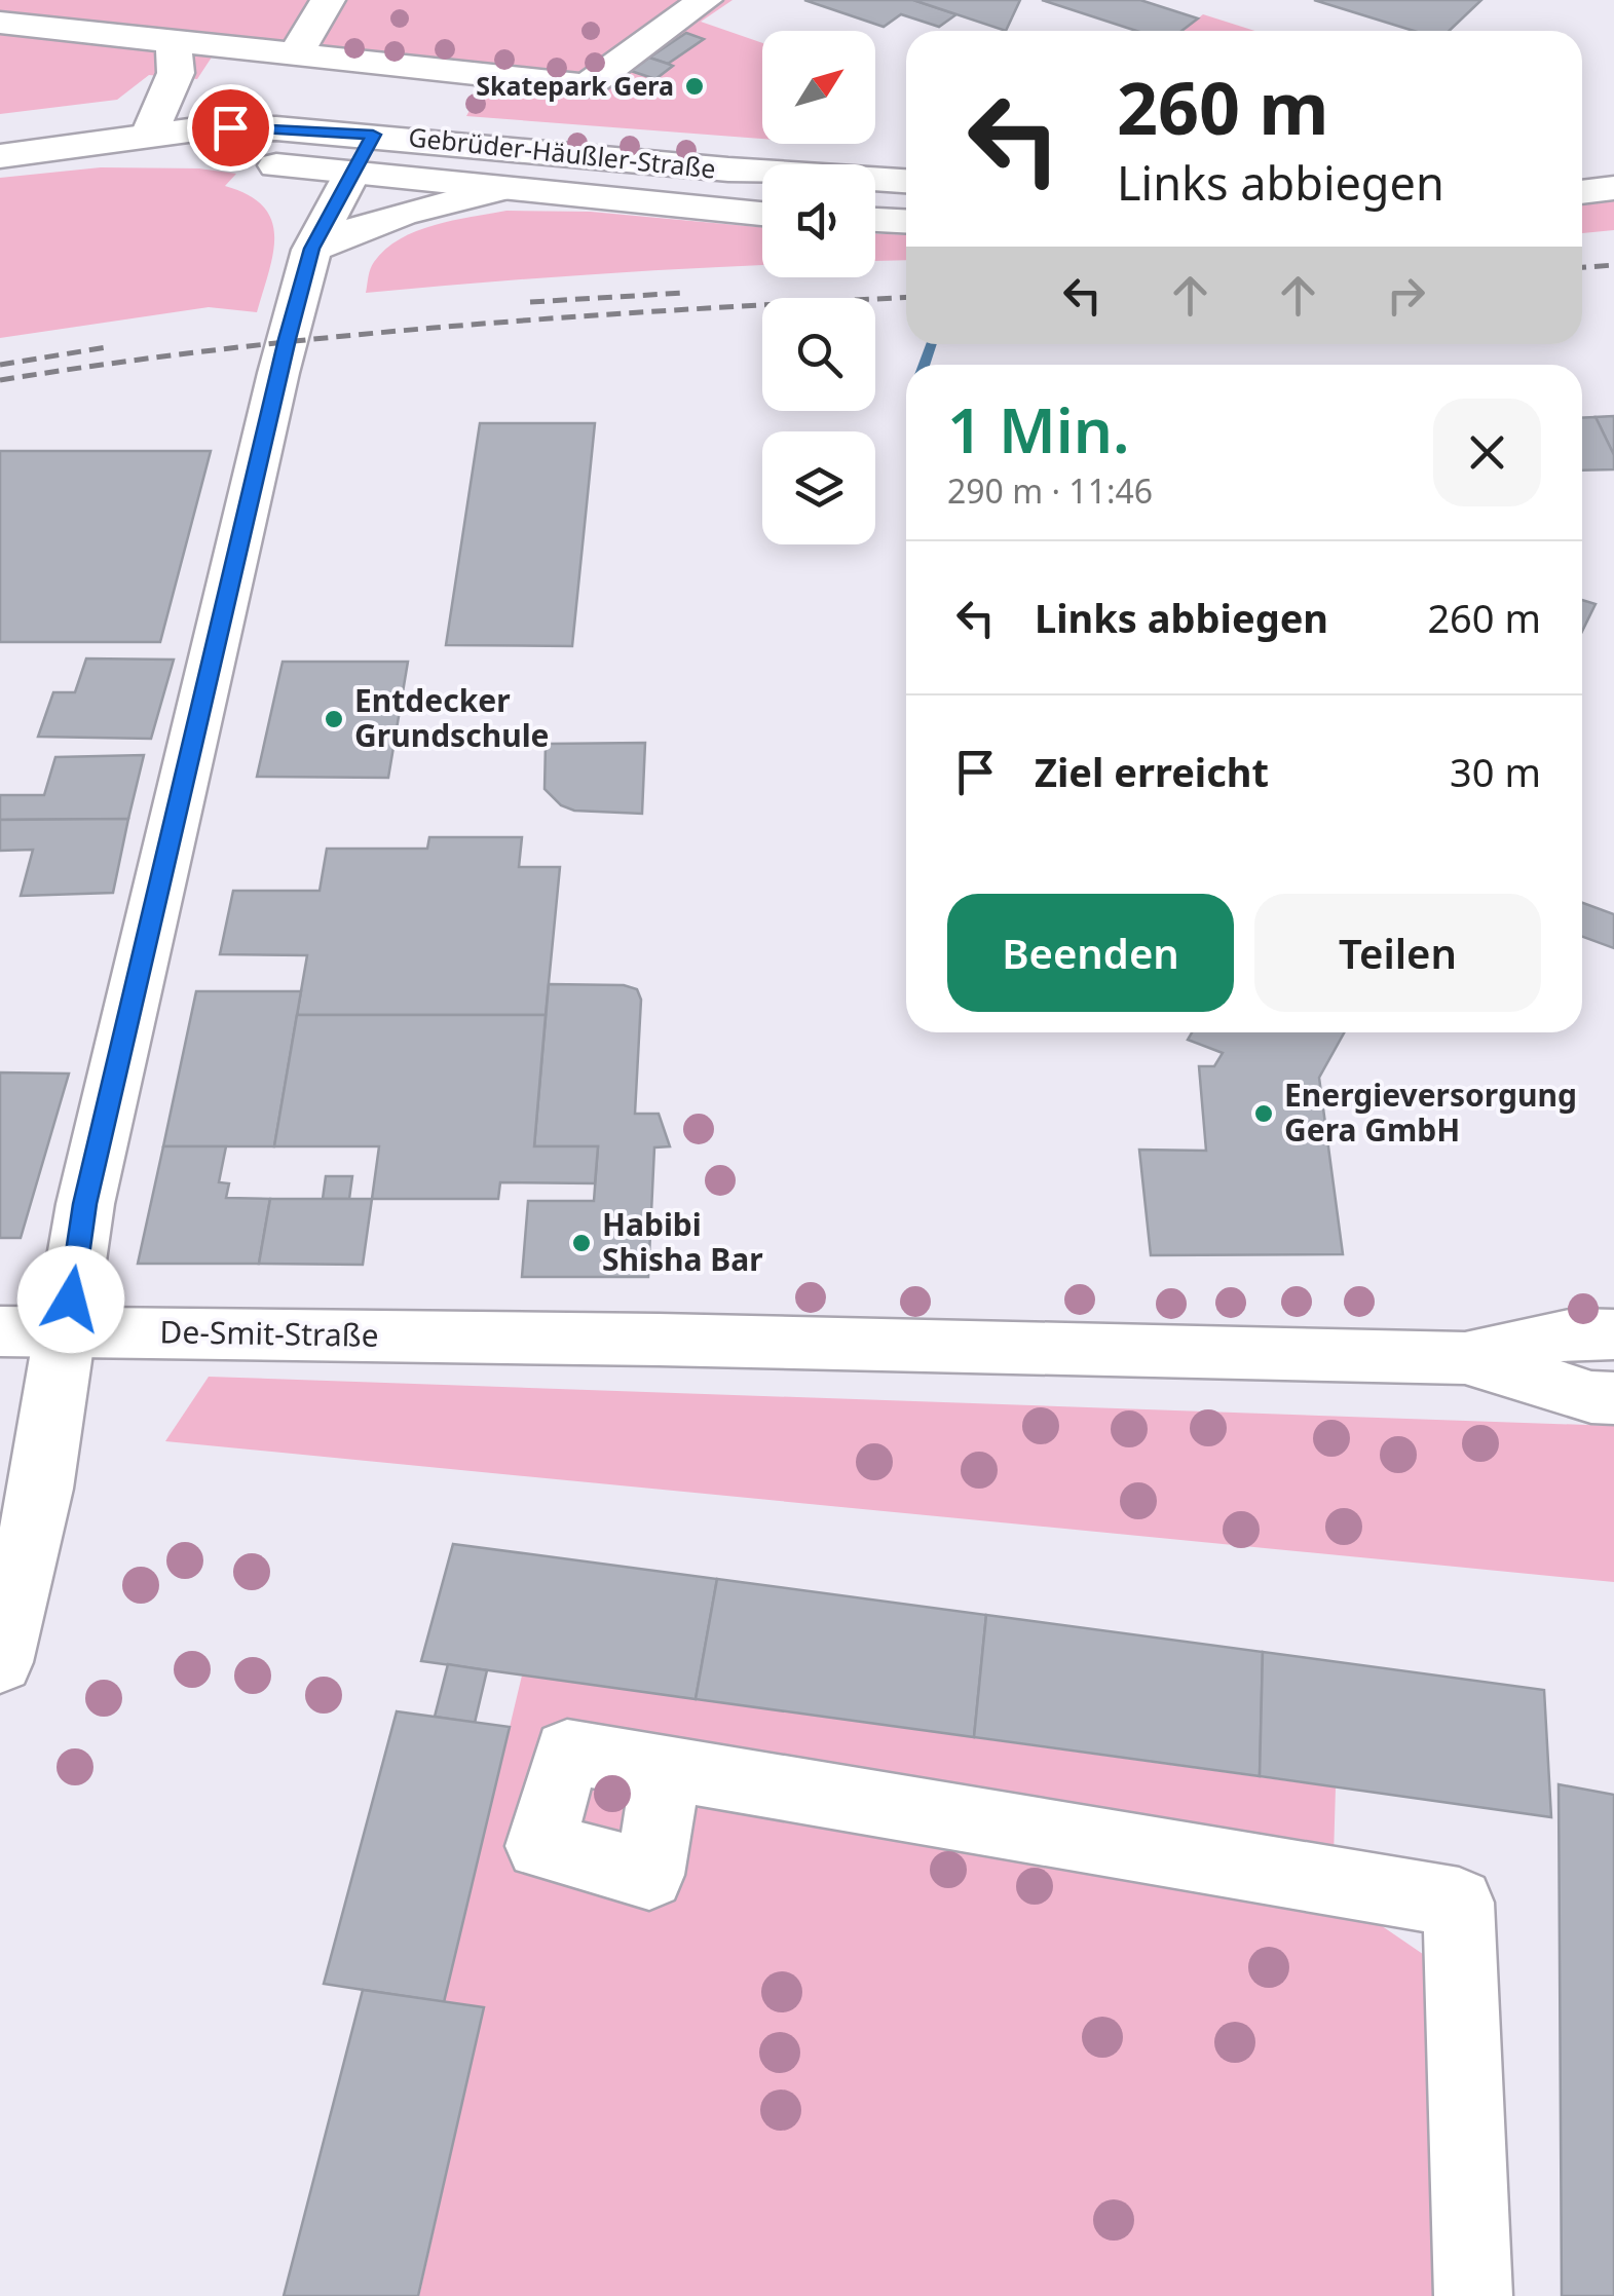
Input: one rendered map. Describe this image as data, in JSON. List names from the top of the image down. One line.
{"streets":{"main road":["Gebrüder-Häußler-Straße","De-Smit-Straße"]},"places":["Skatepark Gera","Entdecker Grundschule","Energieversorgung Gera GmbH","Habibi Shisha Bar"],"north":"top right","page":{"turn":["260 m","Links abbiegen"],"heading":["1 Min.","290 m · 11:46"],"list":[{"name":"Links abbiegen","value":"260 m"},{"name":"Ziel erreicht","value":"30 m"}],"buttons":["Beenden","Teilen"]}}
